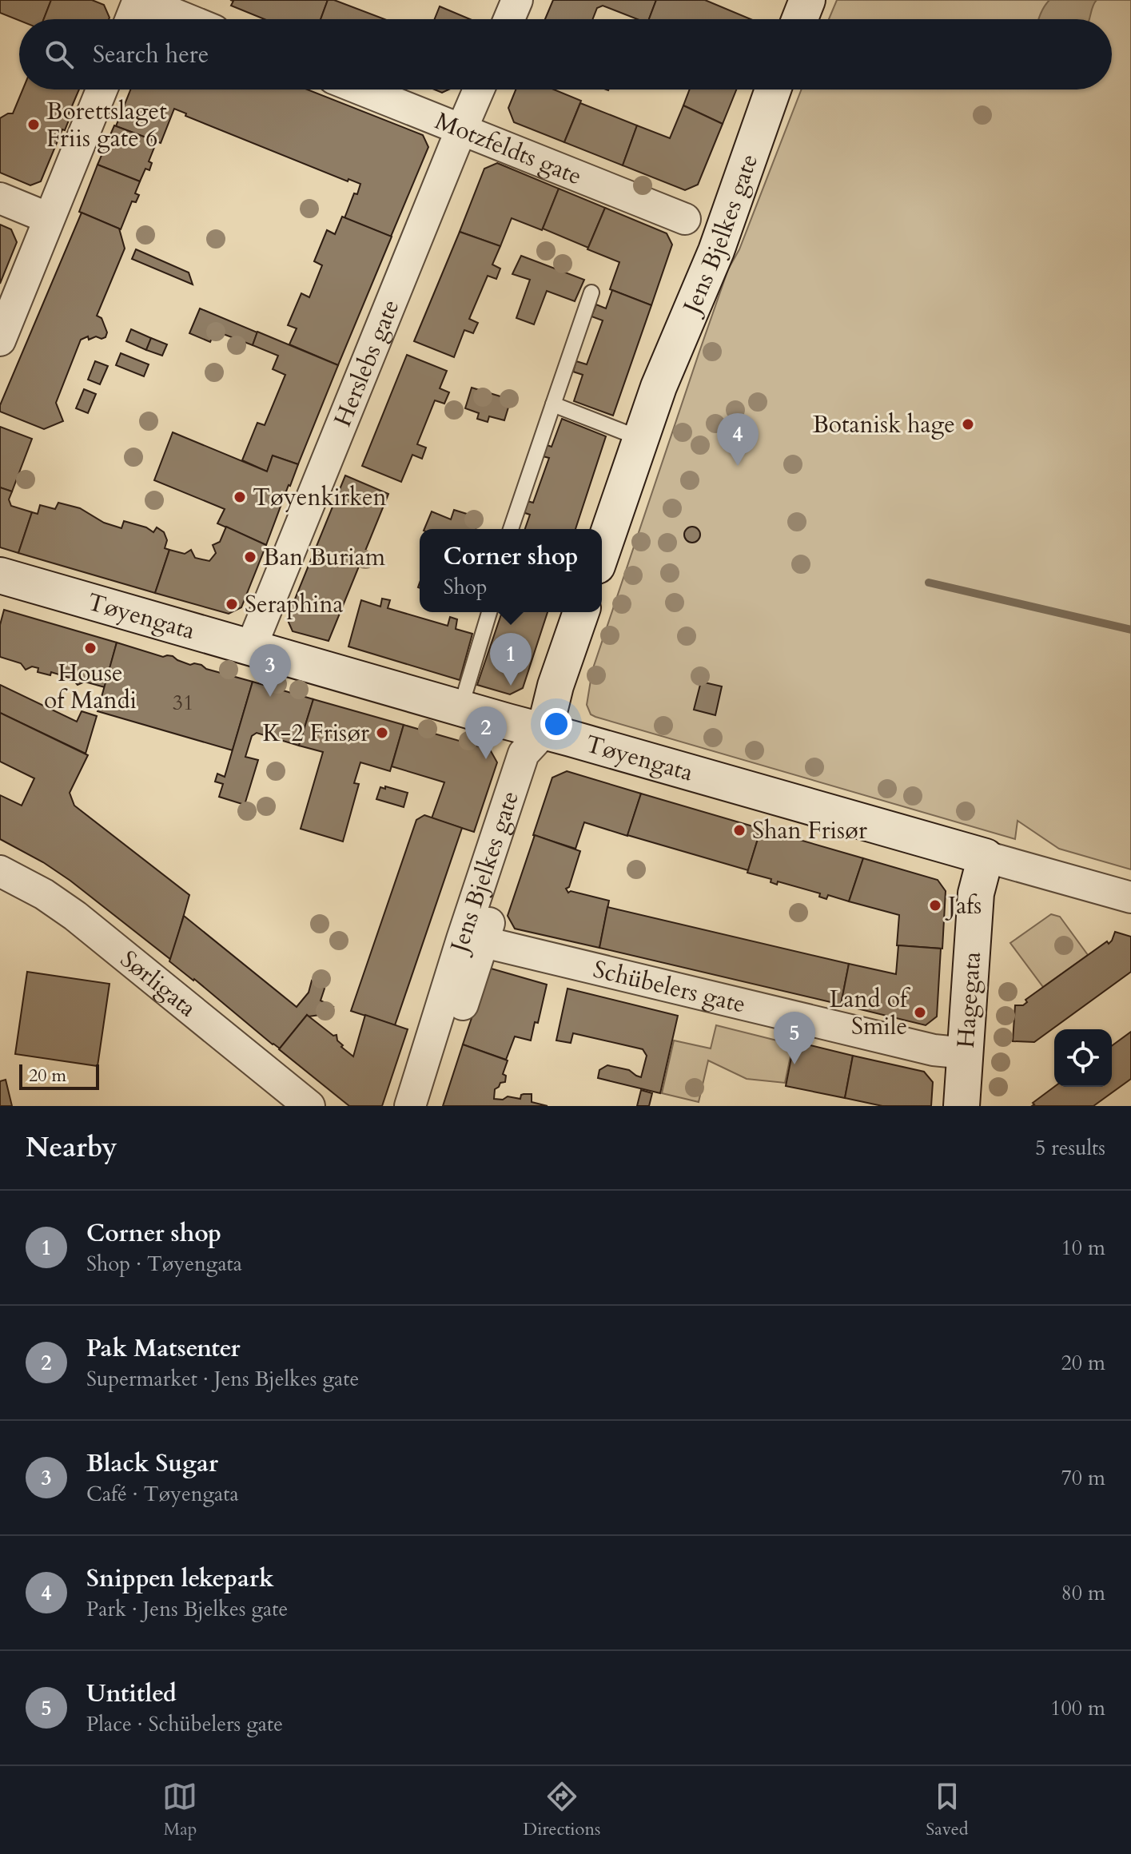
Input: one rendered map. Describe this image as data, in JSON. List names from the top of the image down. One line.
{"streets":{"main road":["Jens Bjelkes gate","Tøyengata","Hagegata"],"street":["Motzfeldts gate","Herslebs gate","Sørligata","Schübelers gate"]},"crossings":[["Motzfeldts gate","Herslebs gate"],["Jens Bjelkes gate","Tøyengata"],["Herslebs gate","Tøyengata"],["Tøyengata","Hagegata"],["Schübelers gate","Hagegata"]],"places":["Borettslaget Friis gate 6","Botanisk hage","Tøyenkirken","Ban Buriam","Seraphina","House of Mandi","K-2 Frisør","Shan Frisør","Jafs","Land of Smile"],"house_numbers":["31"],"scale_bar":"20 m","page":{"search":"Search here","pins":["4","1","3","2","5"],"popup":["Corner shop","Shop"],"scale":"20 m","heading":["Nearby","5 results"],"list":[{"mark":"1","name":"Corner shop","note":"Shop · Tøyengata","value":"10 m"},{"mark":"2","name":"Pak Matsenter","note":"Supermarket · Jens Bjelkes gate","value":"20 m"},{"mark":"3","name":"Black Sugar","note":"Café · Tøyengata","value":"70 m"},{"mark":"4","name":"Snippen lekepark","note":"Park · Jens Bjelkes gate","value":"80 m"},{"mark":"5","name":"Untitled","note":"Place · Schübelers gate","value":"100 m"}],"nav":["Map","Directions","Saved"]}}
